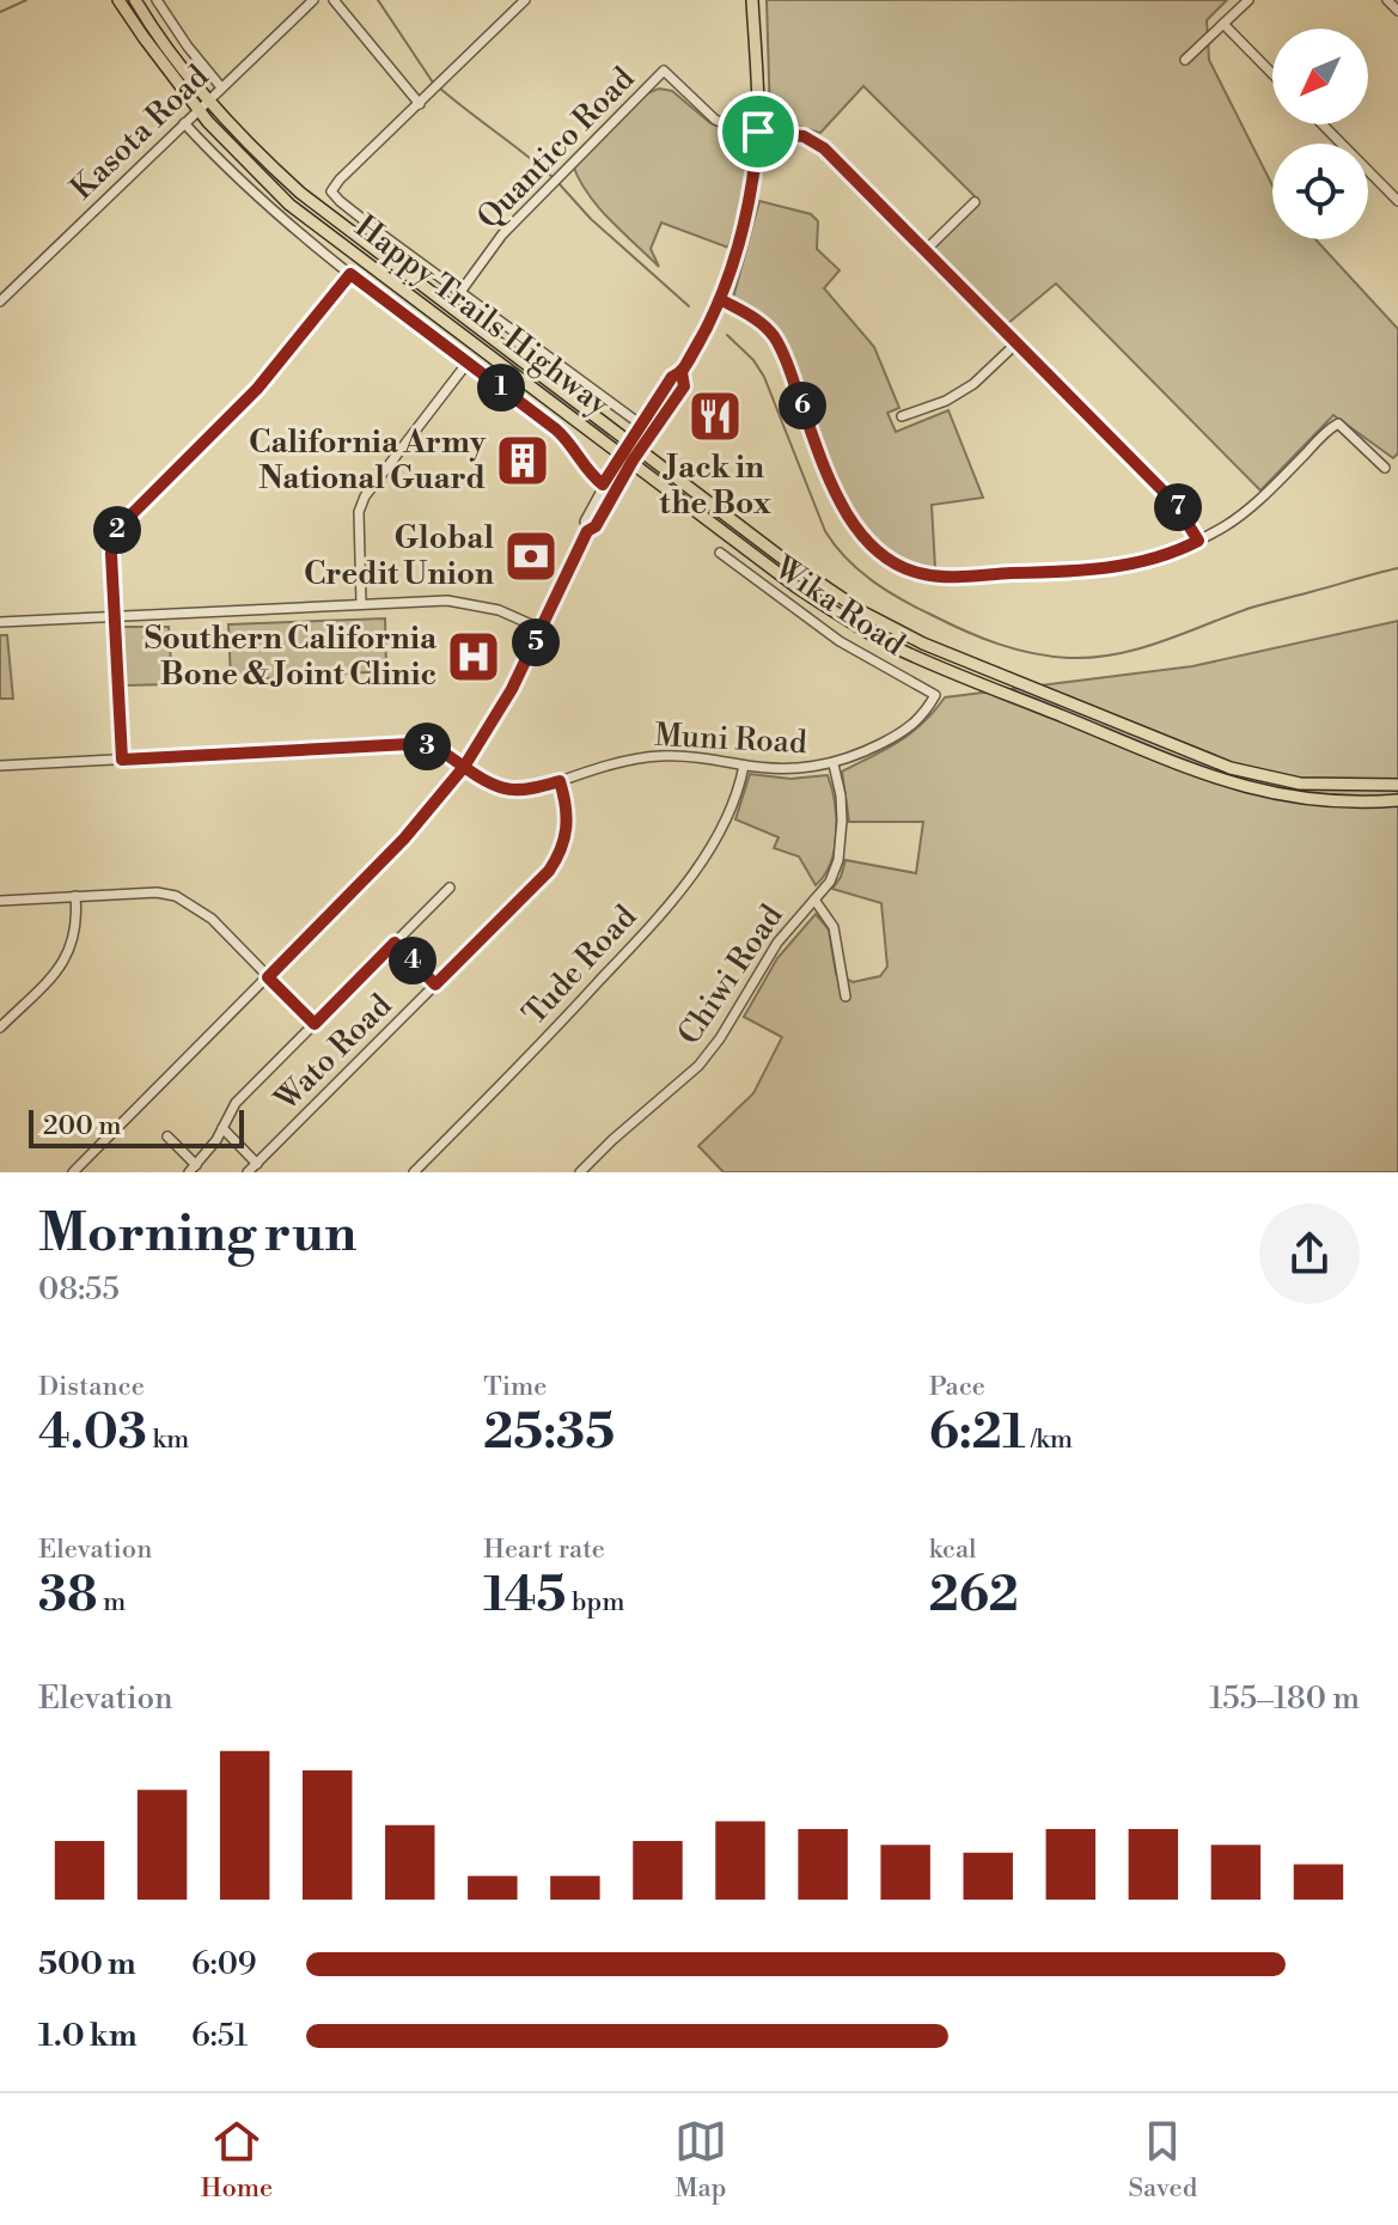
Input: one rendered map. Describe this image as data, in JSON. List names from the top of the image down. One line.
{"streets":{"main road":["Happy Trails Highway"],"street":["Kasota Road","Quantico Road","Wika Road","Muni Road","Tude Road","Chiwi Road","Wato Road"]},"crossings":[["Kasota Road","Happy Trails Highway"],["Wika Road","Muni Road"],["Muni Road","Tude Road"],["Muni Road","Chiwi Road"],["Muni Road","Wato Road"]],"places":{"restaurant":["Jack in the Box"],"building":["California Army National Guard"],"bank":["Global Credit Union"],"hospital":["Southern California Bone & Joint Clinic"]},"scale_bar":"200 m","north":"bottom left","page":{"pins":["1","6","7","2","5","3","4"],"scale":"200 m","heading":["Morning run","08:55"],"stats":[["Distance","4.03 km"],["Time","25:35"],["Pace","6:21 /km"],["Elevation","38 m"],["Heart rate","145 bpm"],["kcal","262"]],"chart":["Elevation","155–180 m"],"list":[{"name":"500 m","note":"6:09"},{"name":"1.0 km","note":"6:51"}],"tabs":["Home","Map","Saved"]}}
